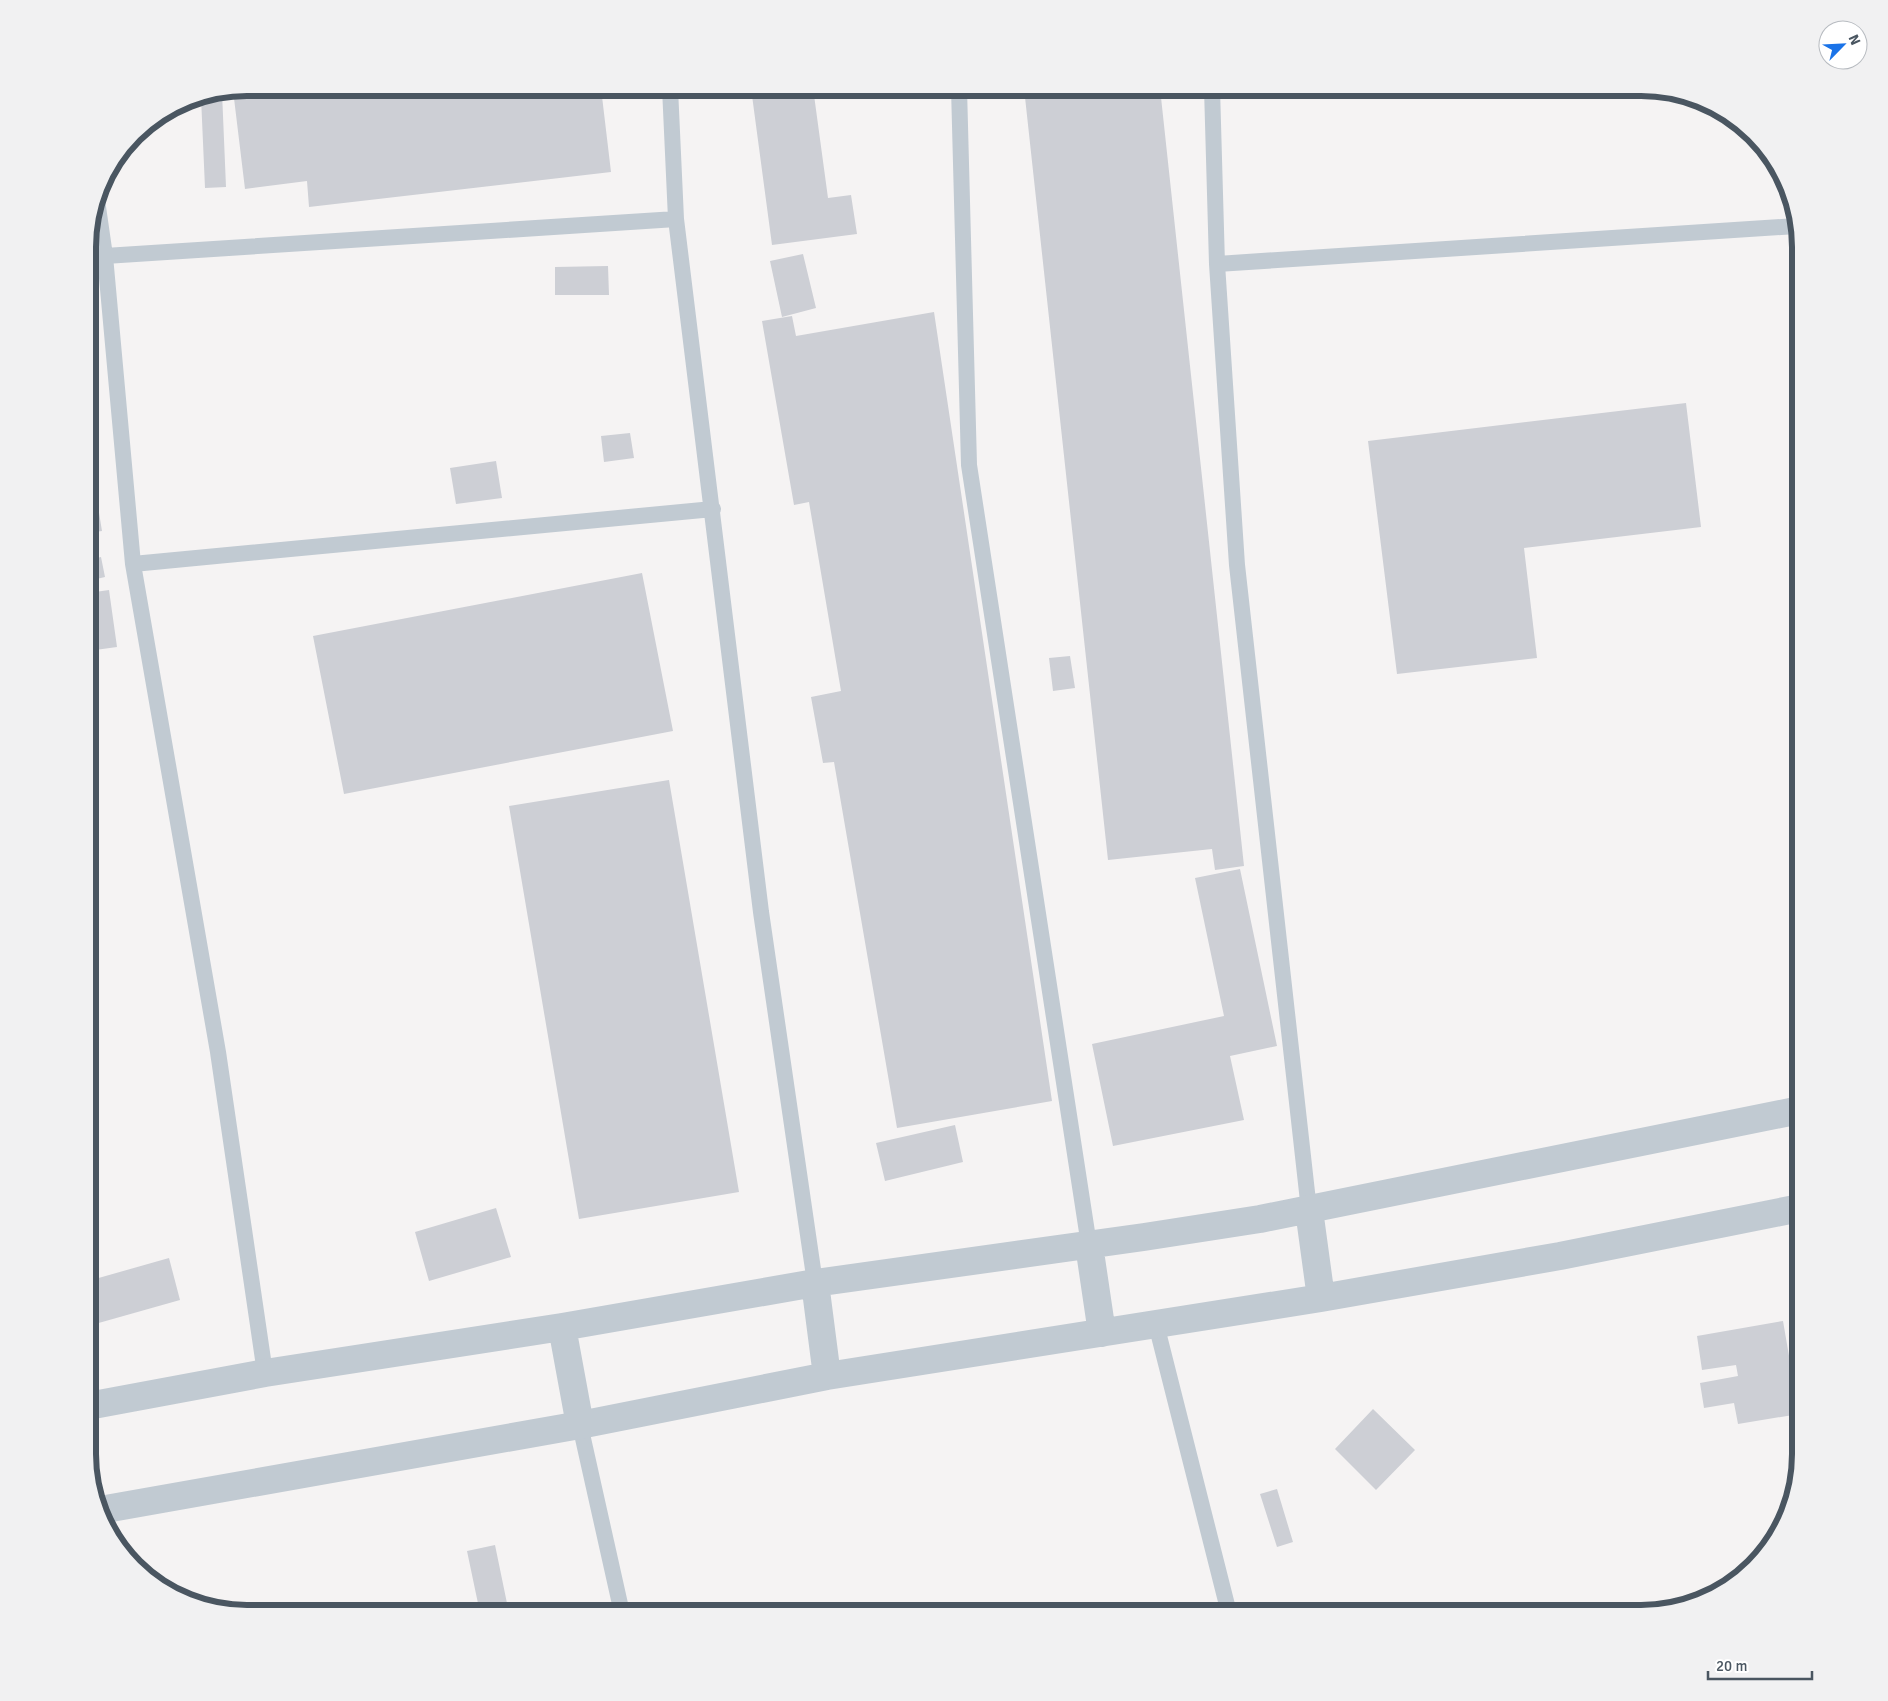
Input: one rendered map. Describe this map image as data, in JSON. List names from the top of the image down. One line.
{"scale_bar":"20 m","north":"top right"}
